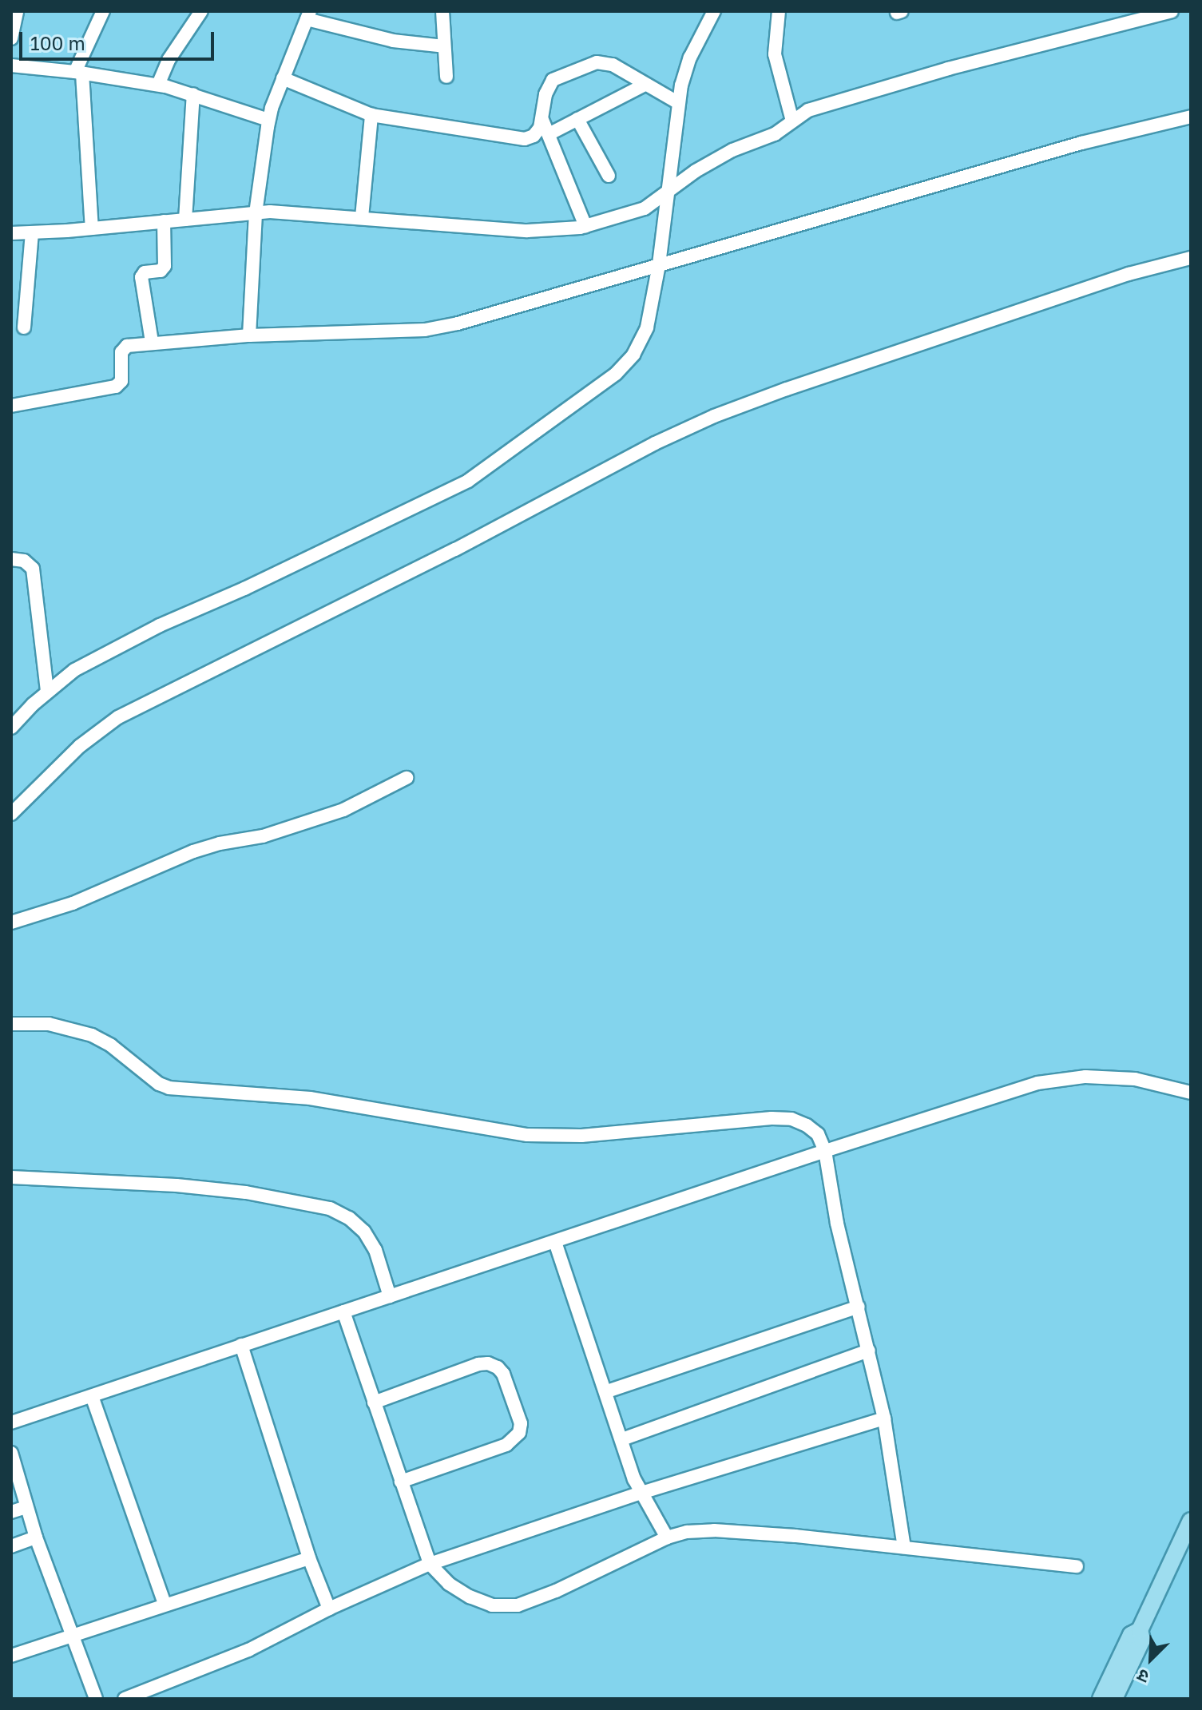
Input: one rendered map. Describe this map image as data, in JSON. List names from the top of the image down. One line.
{"scale_bar":"100 m","north":"bottom left"}
